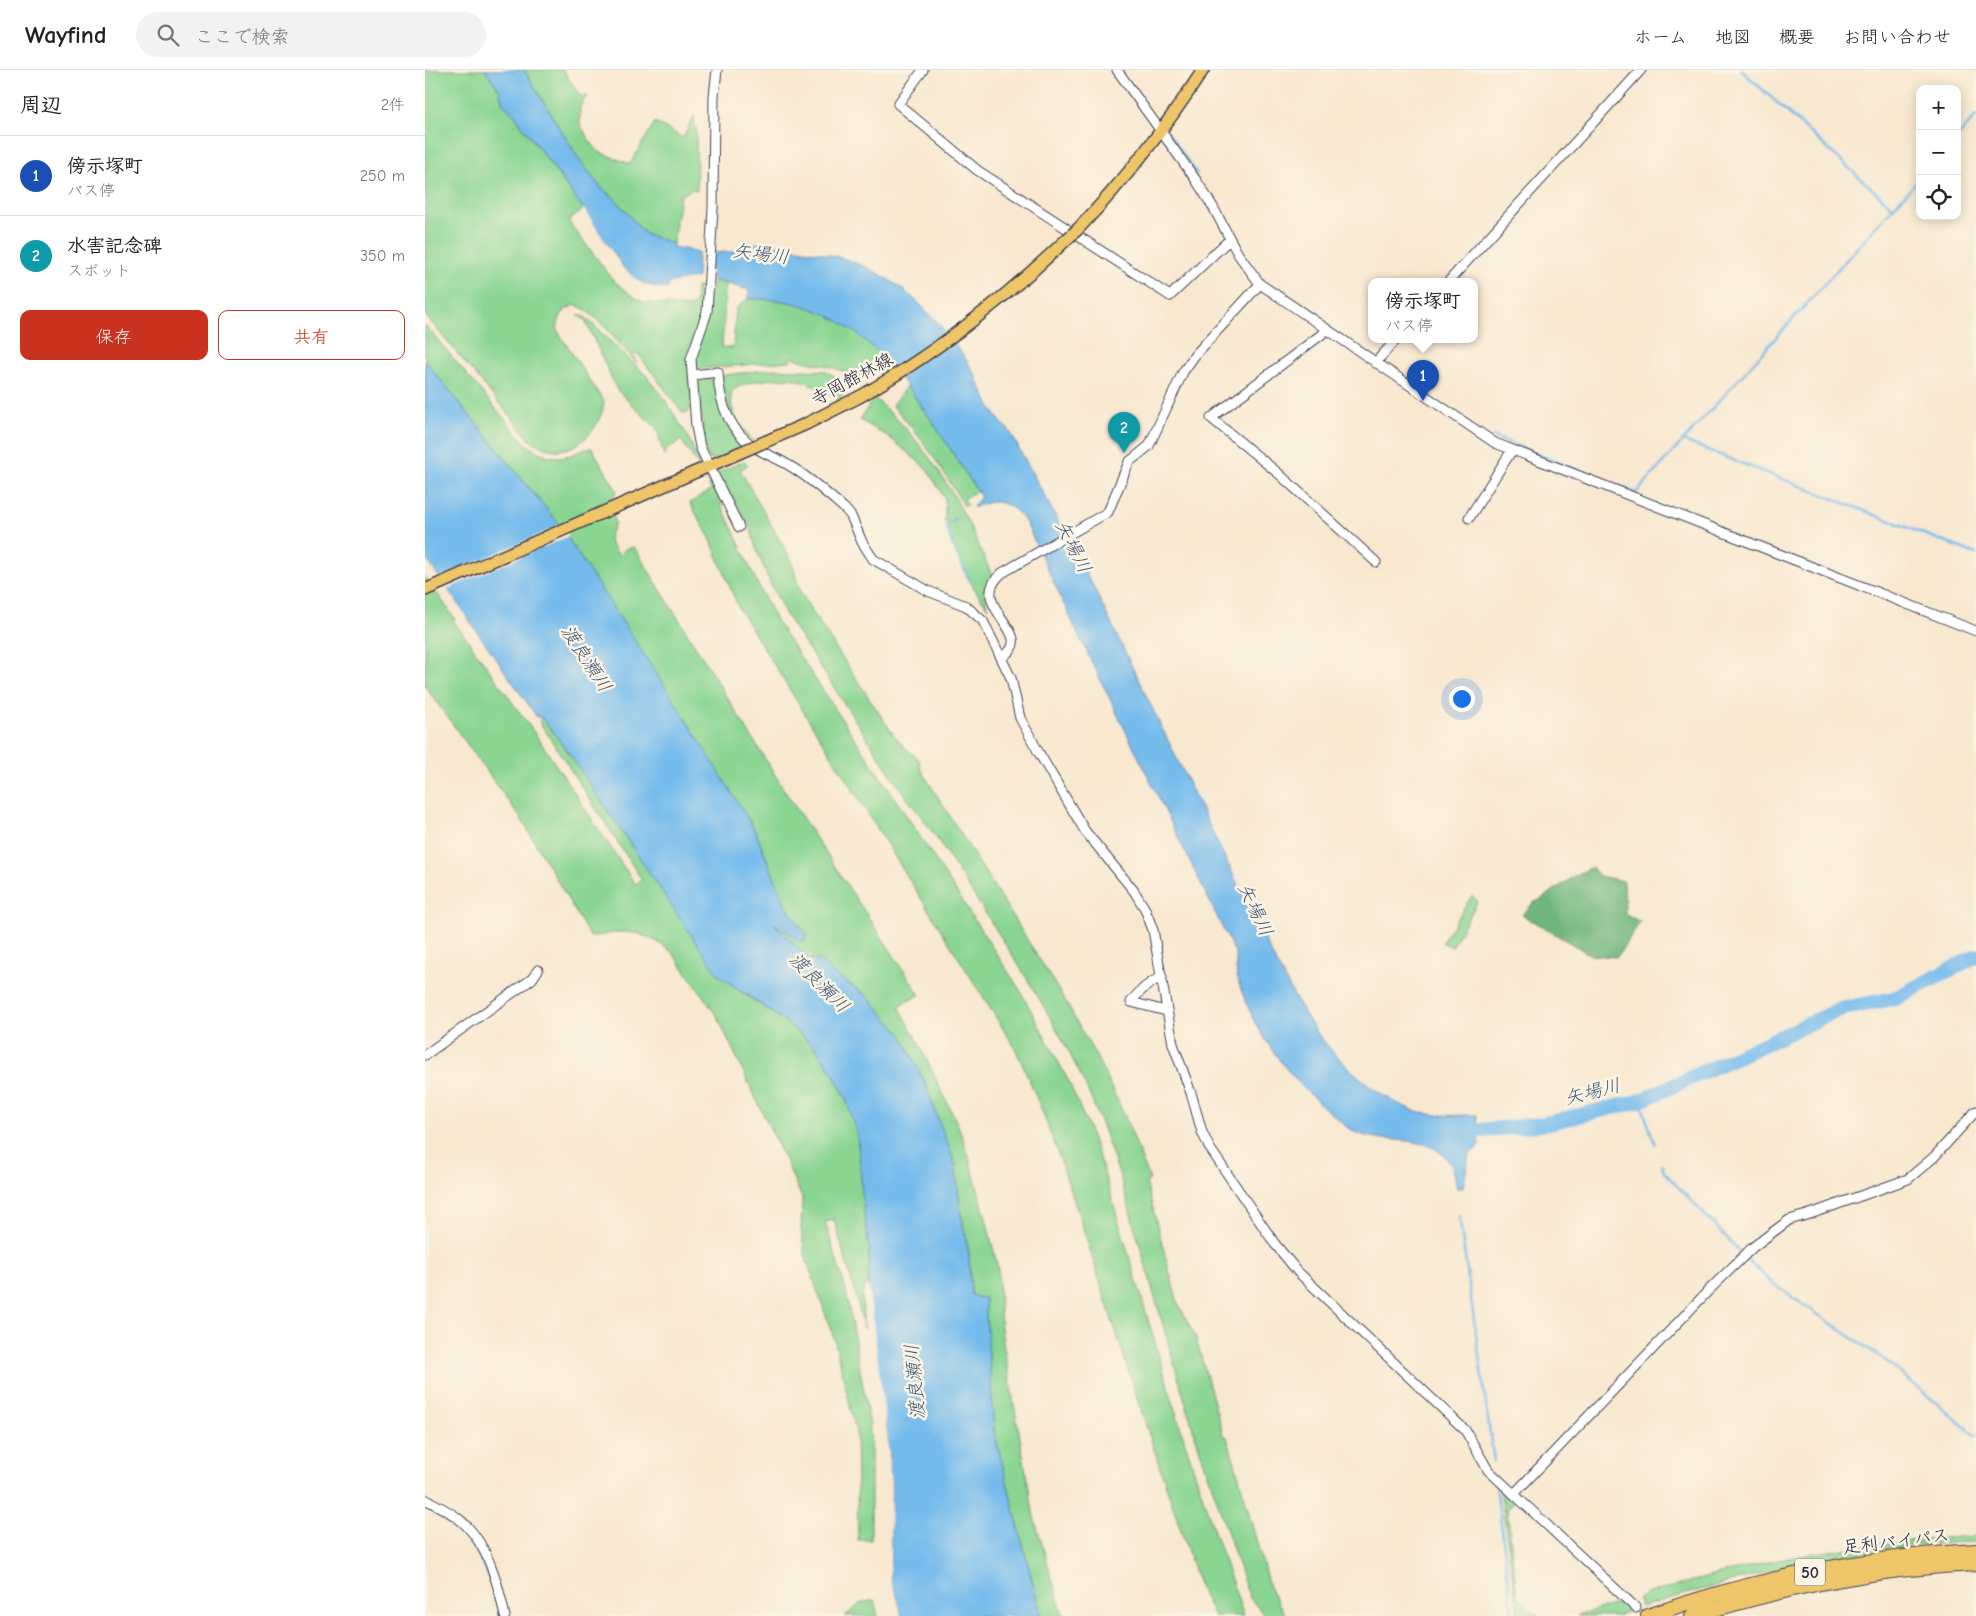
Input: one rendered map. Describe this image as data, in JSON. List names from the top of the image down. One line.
{"streets":{"highway":["足利バイパス","50"],"main road":["寺岡館林線"]},"water":["矢場川","渡良瀬川"],"page":{"header":"Wayfind","search":"ここで検索","nav":["ホーム","地図","概要","お問い合わせ"],"heading":["周辺","2件"],"map_buttons":["+","−"],"list":[{"mark":"1","name":"傍示塚町","note":"バス停","value":"250 m"},{"mark":"2","name":"水害記念碑","note":"スポット","value":"350 m"}],"popup":["傍示塚町","バス停"],"buttons":["保存","共有"],"pins":["1","2"]}}
